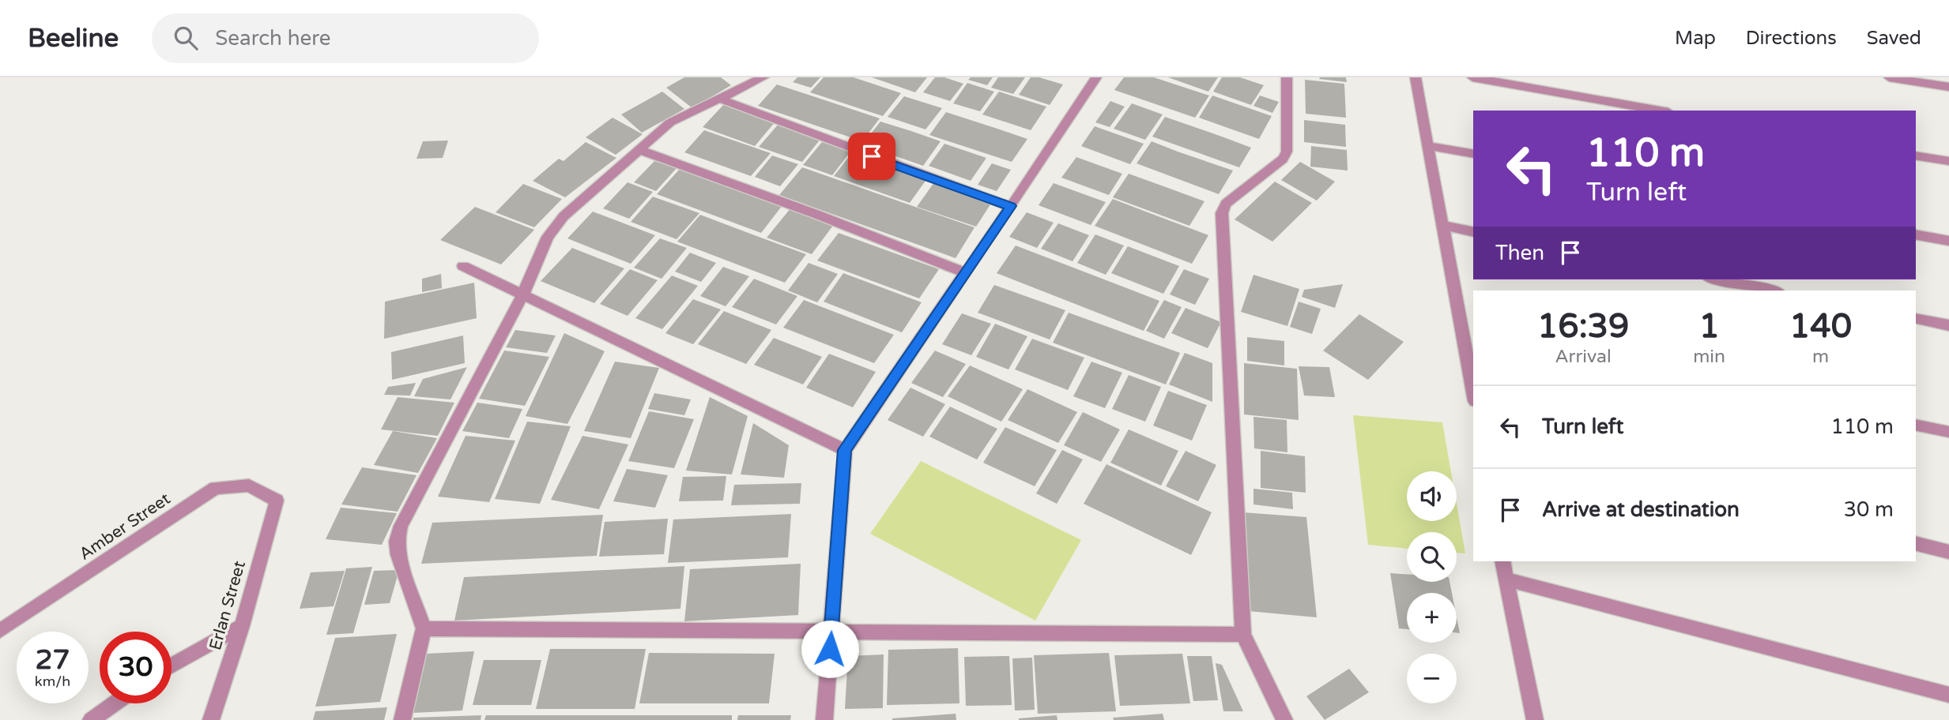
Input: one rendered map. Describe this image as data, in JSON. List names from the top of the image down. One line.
{"streets":{"street":["Amber Street","Erlan Street"]},"crossings":[["Amber Street","Erlan Street"]],"page":{"header":"Beeline","search":"Search here","nav":["Map","Directions","Saved"],"turn":["110 m","Turn left"],"then":"Then","eta":["16:39","Arrival","1","min","140","m"],"list":[{"name":"Turn left","value":"110 m"},{"name":"Arrive at destination","value":"30 m"}],"map_buttons":["+","−"],"speed":"27 km/h","limit":"30"}}
